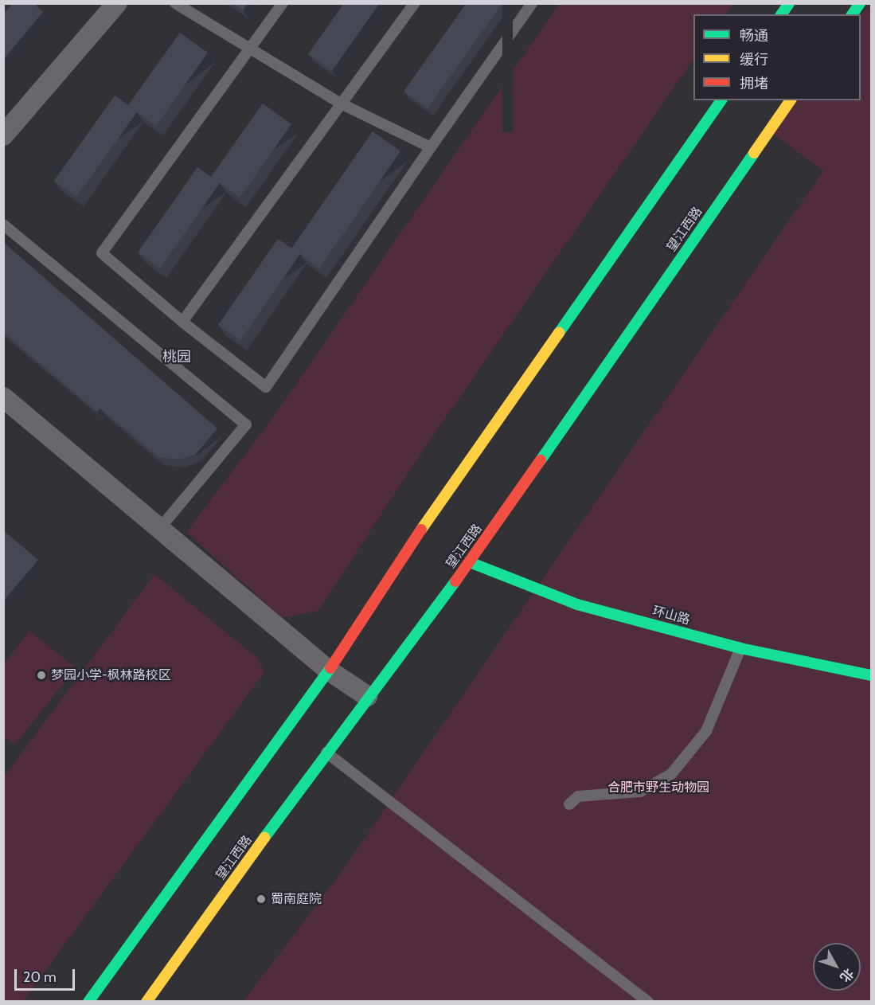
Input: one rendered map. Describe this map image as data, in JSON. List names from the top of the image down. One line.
{"streets":{"main road":["望江西路","环山路"]},"crossings":[["望江西路","环山路"]],"districts":["桃园"],"parks":["合肥市野生动物园"],"places":["梦园小学-枫林路校区","蜀南庭院"],"legend":["畅通","缓行","拥堵"],"scale_bar":"20 m","north":"bottom right"}
